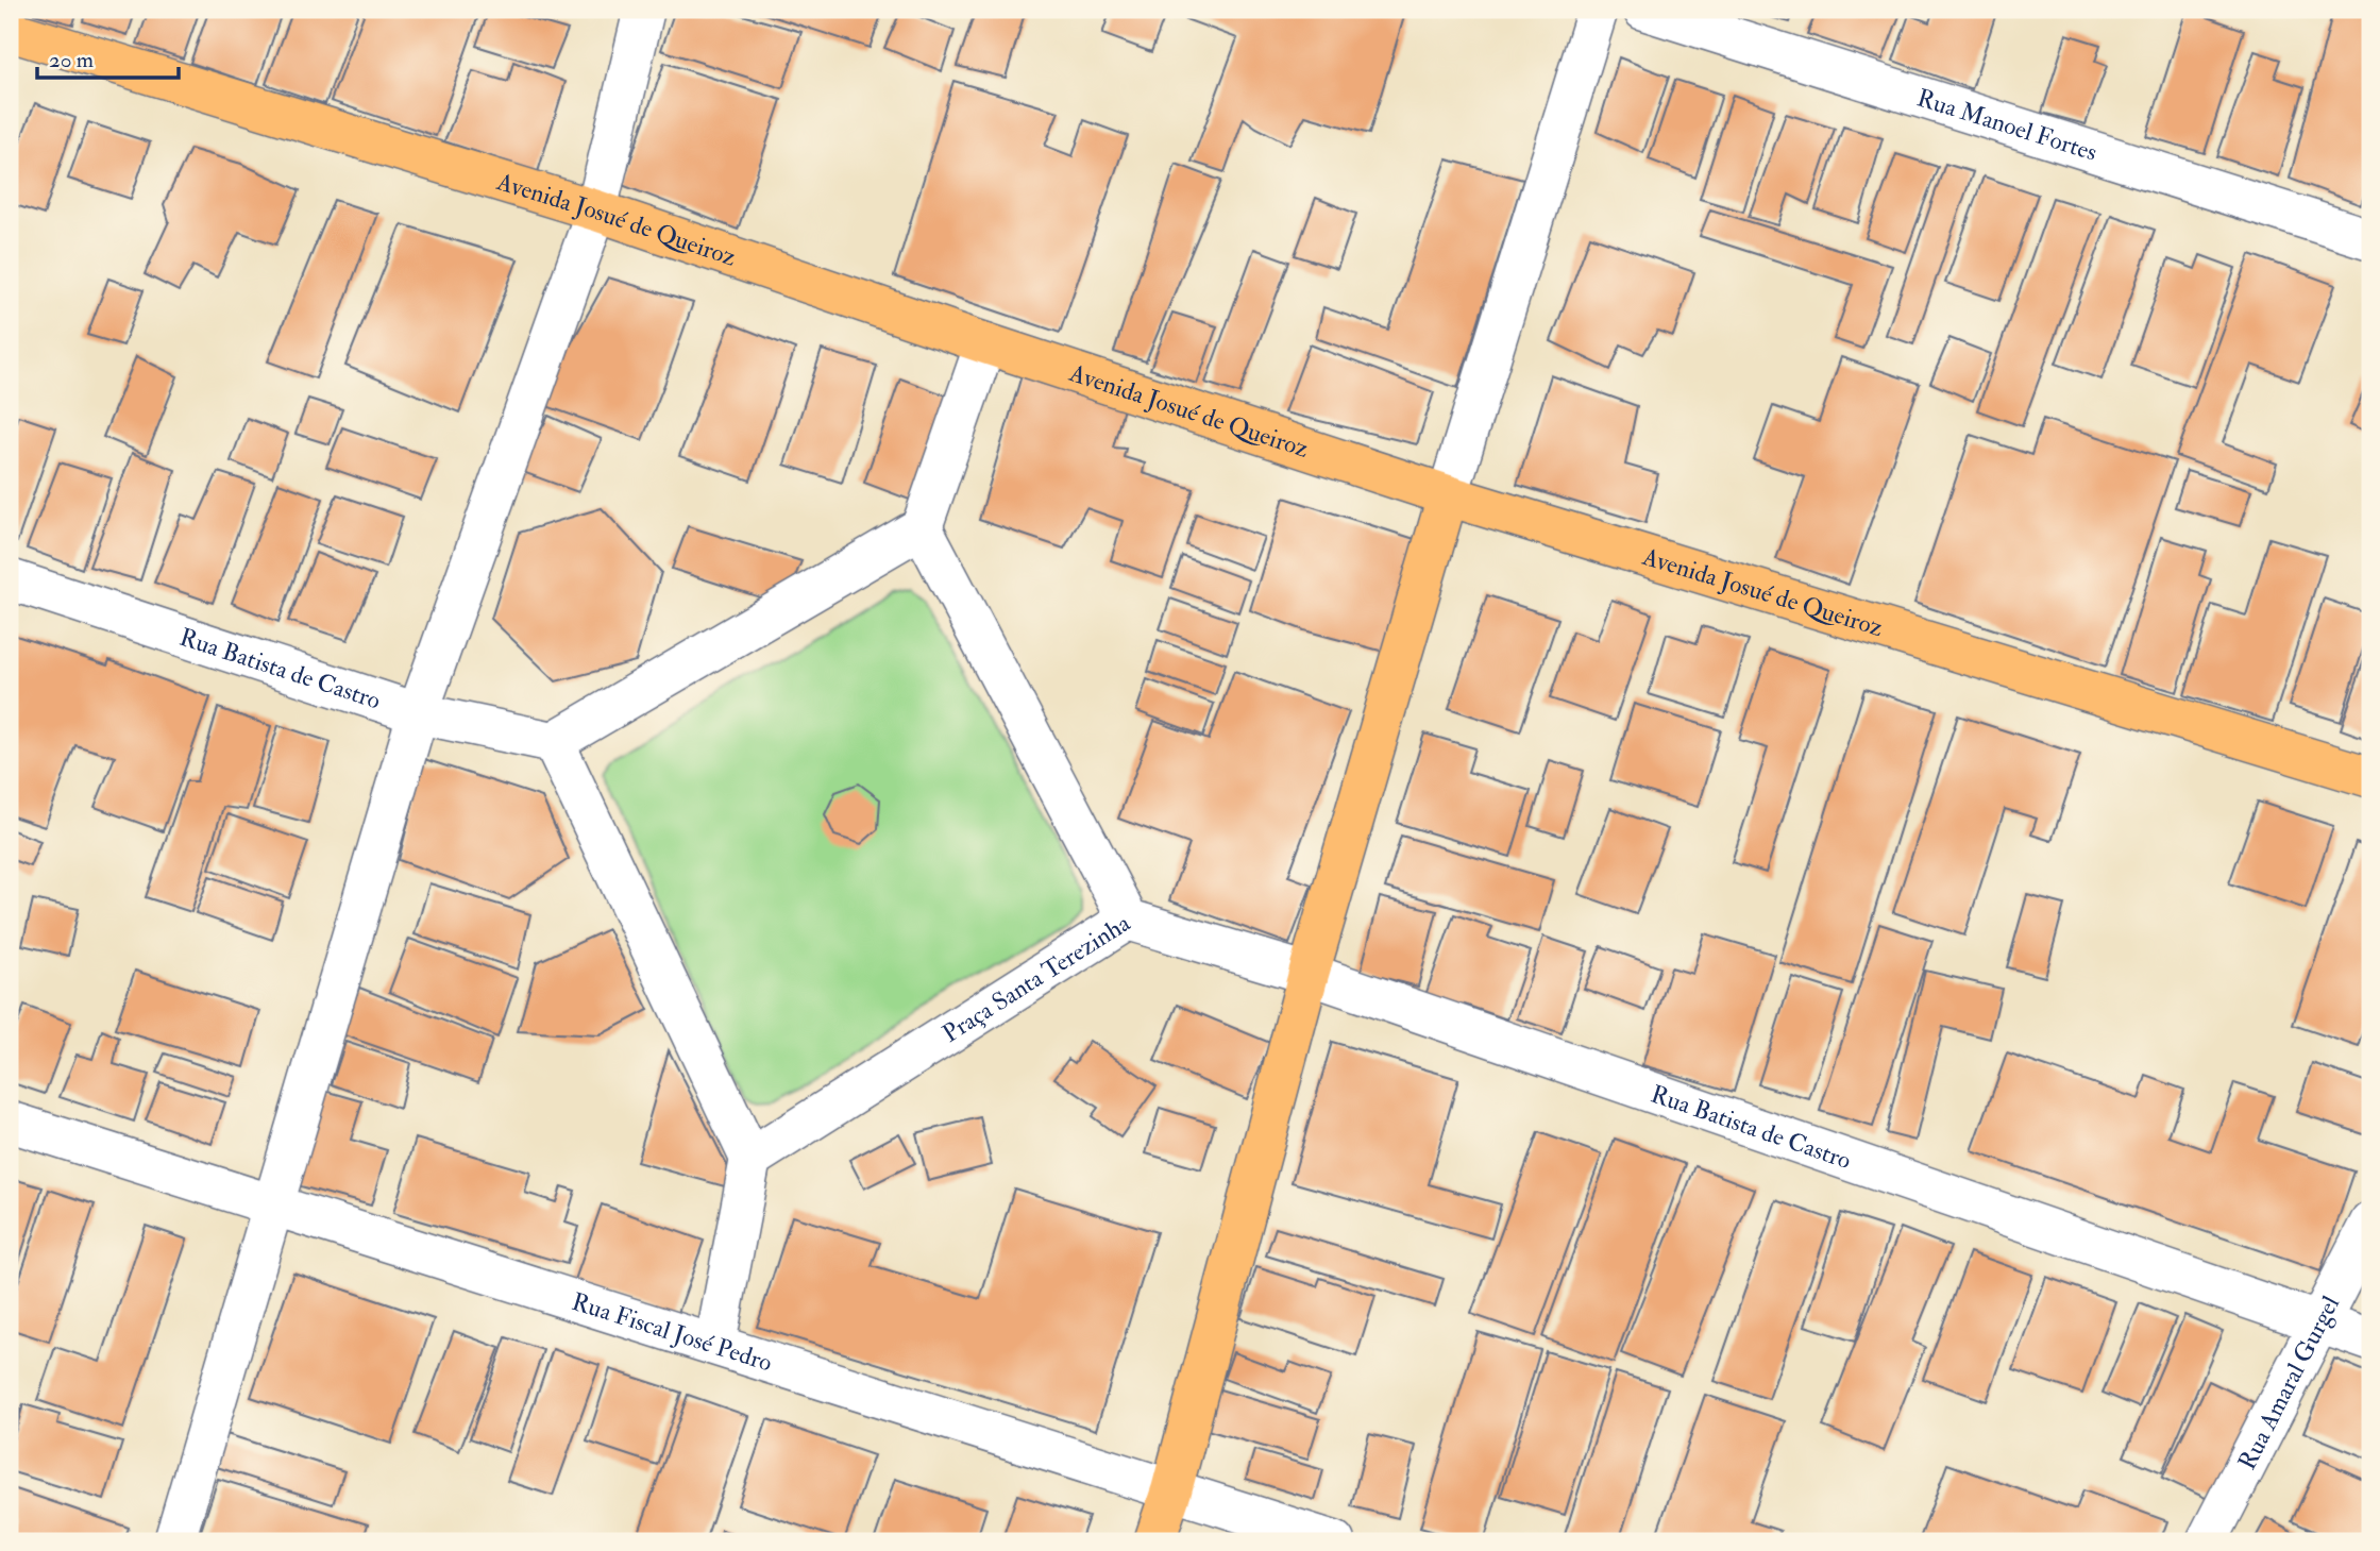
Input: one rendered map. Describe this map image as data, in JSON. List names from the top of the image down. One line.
{"streets":{"main road":["Avenida Josué de Queiroz"],"street":["Rua Manoel Fortes","Rua Batista de Castro","Praça Santa Terezinha","Rua Fiscal José Pedro","Rua Amaral Gurgel"]},"crossings":[["Rua Batista de Castro","Praça Santa Terezinha"],["Rua Batista de Castro","Rua Amaral Gurgel"]],"scale_bar":"20 m"}
